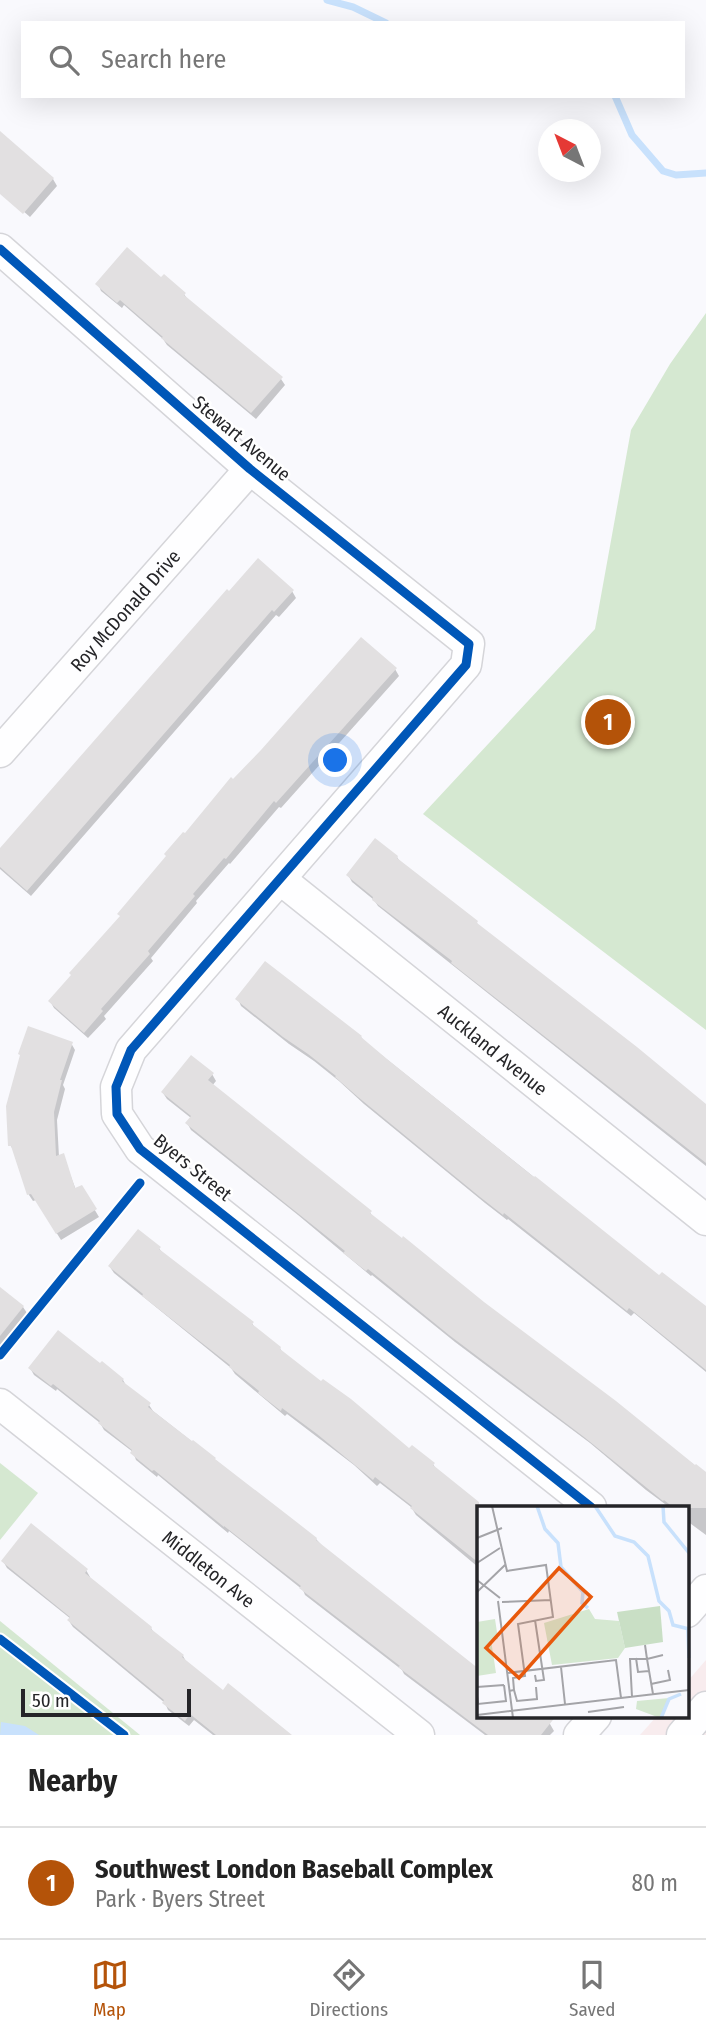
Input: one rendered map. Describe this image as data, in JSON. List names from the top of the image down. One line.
{"streets":{"street":["Stewart Avenue","Roy McDonald Drive","Auckland Avenue","Byers Street","Middleton Ave"]},"crossings":[["Stewart Avenue","Roy McDonald Drive"],["Stewart Avenue","Byers Street"],["Auckland Avenue","Byers Street"]],"scale_bar":"50 m","north":"top left","page":{"search":"Search here","pins":"1","scale":"50 m","heading":"Nearby","list":[{"mark":"1","name":"Southwest London Baseball Complex","note":"Park · Byers Street","value":"80 m"}],"nav":["Map","Directions","Saved"]}}
